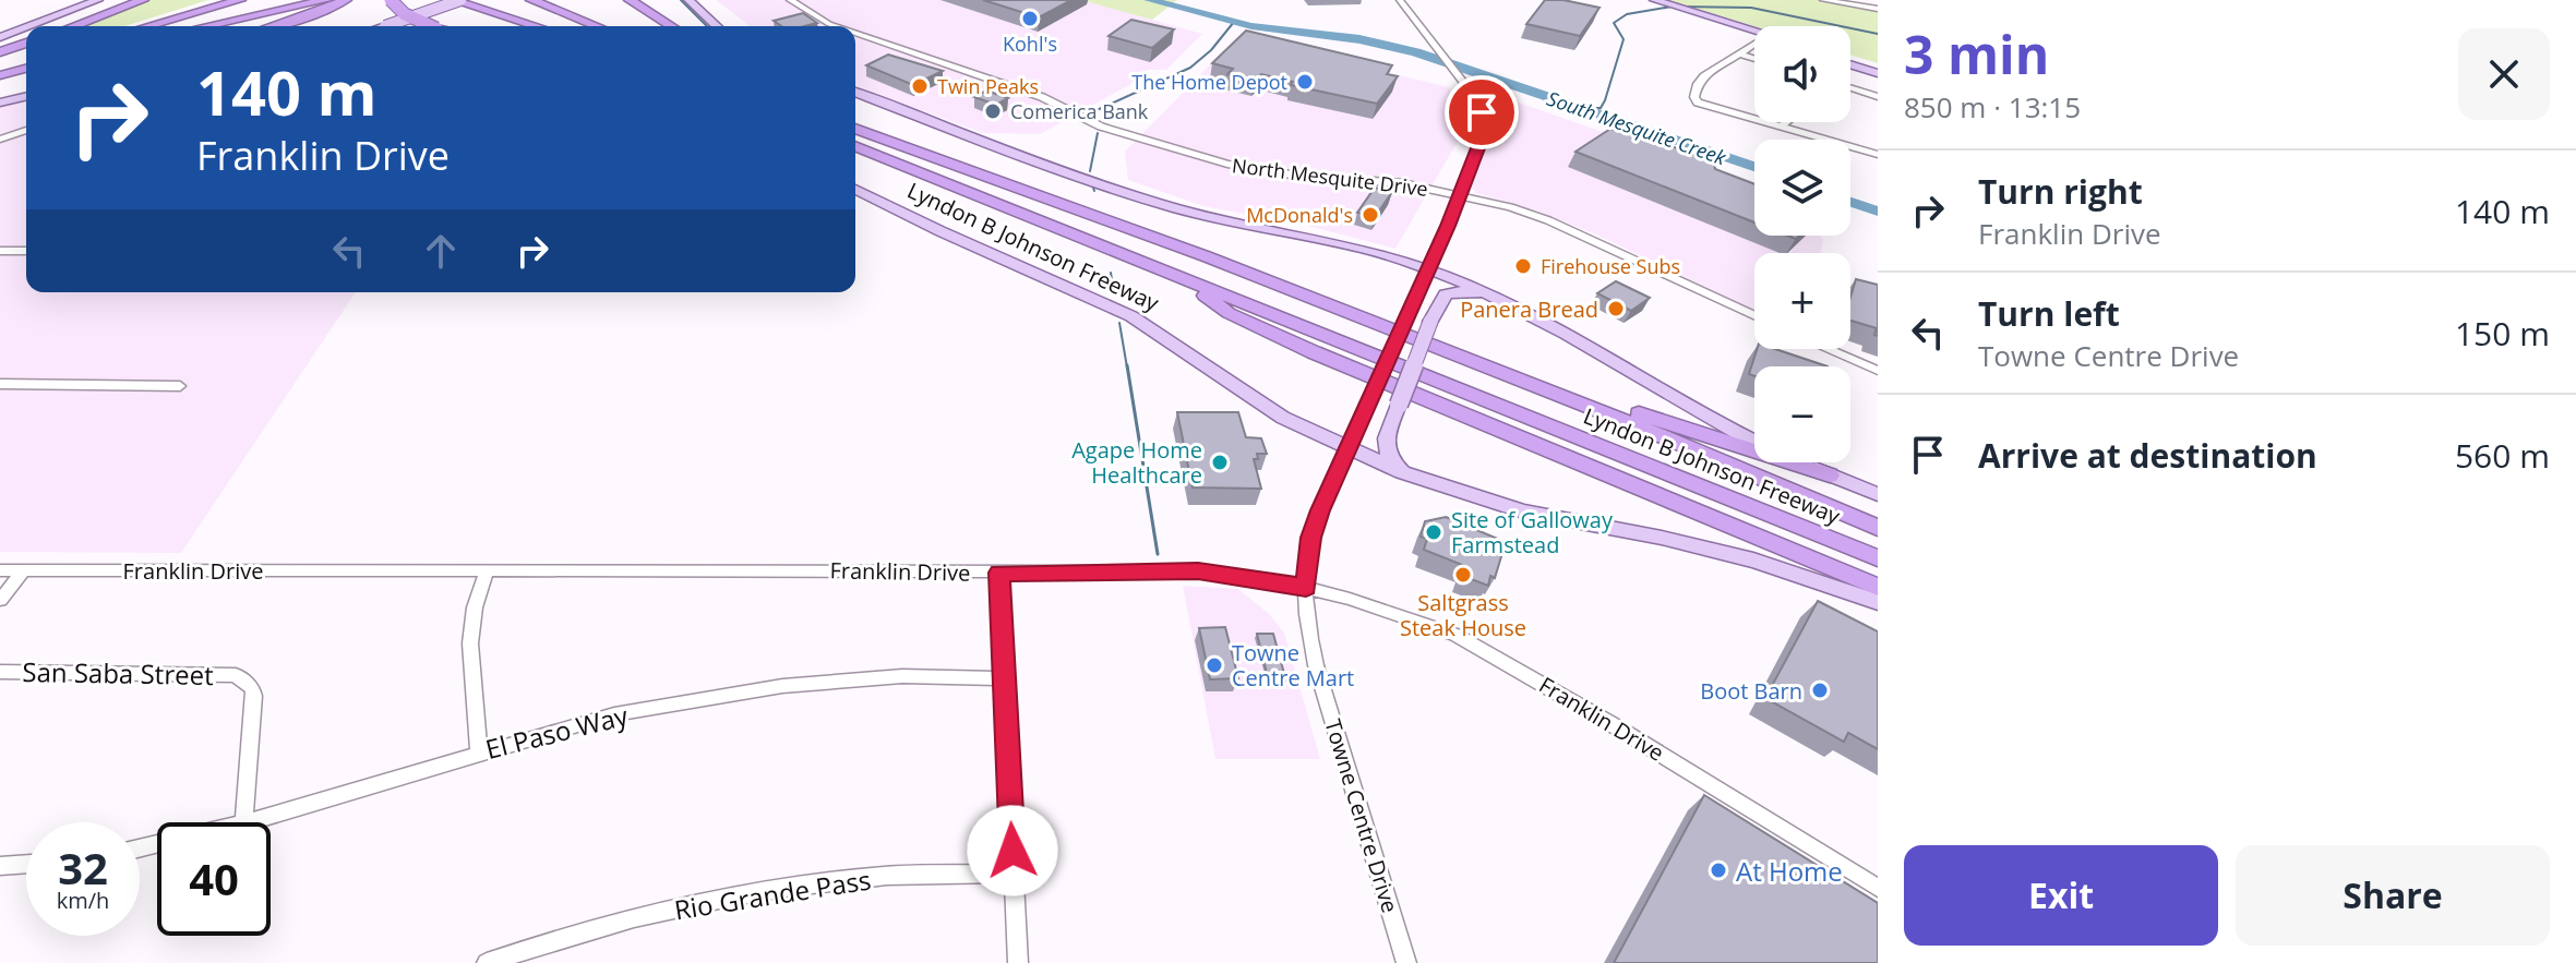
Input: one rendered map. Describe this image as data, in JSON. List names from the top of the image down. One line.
{"streets":{"highway":["Lyndon B Johnson Freeway"],"street":["North Mesquite Drive","Franklin Drive","San Saba Street","El Paso Way","Towne Centre Drive","Rio Grande Pass"]},"crossings":[["North Mesquite Drive","Towne Centre Drive"],["Lyndon B Johnson Freeway","Towne Centre Drive"],["Franklin Drive","Towne Centre Drive"]],"water":["South Mesquite Creek"],"places":["Kohl's","The Home Depot","Twin Peaks","Comerica Bank","McDonald's","Firehouse Subs","Panera Bread","Agape Home Healthcare","Site of Galloway Farmstead","Saltgrass Steak House","Towne Centre Mart","Boot Barn","At Home"],"page":{"heading":["3 min","850 m · 13:15"],"map_buttons":["+","−"],"turn":["140 m","Franklin Drive"],"list":[{"name":"Turn right","note":"Franklin Drive","value":"140 m"},{"name":"Turn left","note":"Towne Centre Drive","value":"150 m"},{"name":"Arrive at destination","value":"560 m"}],"speed":"32 km/h","limit":"40","buttons":["Exit","Share"]}}
